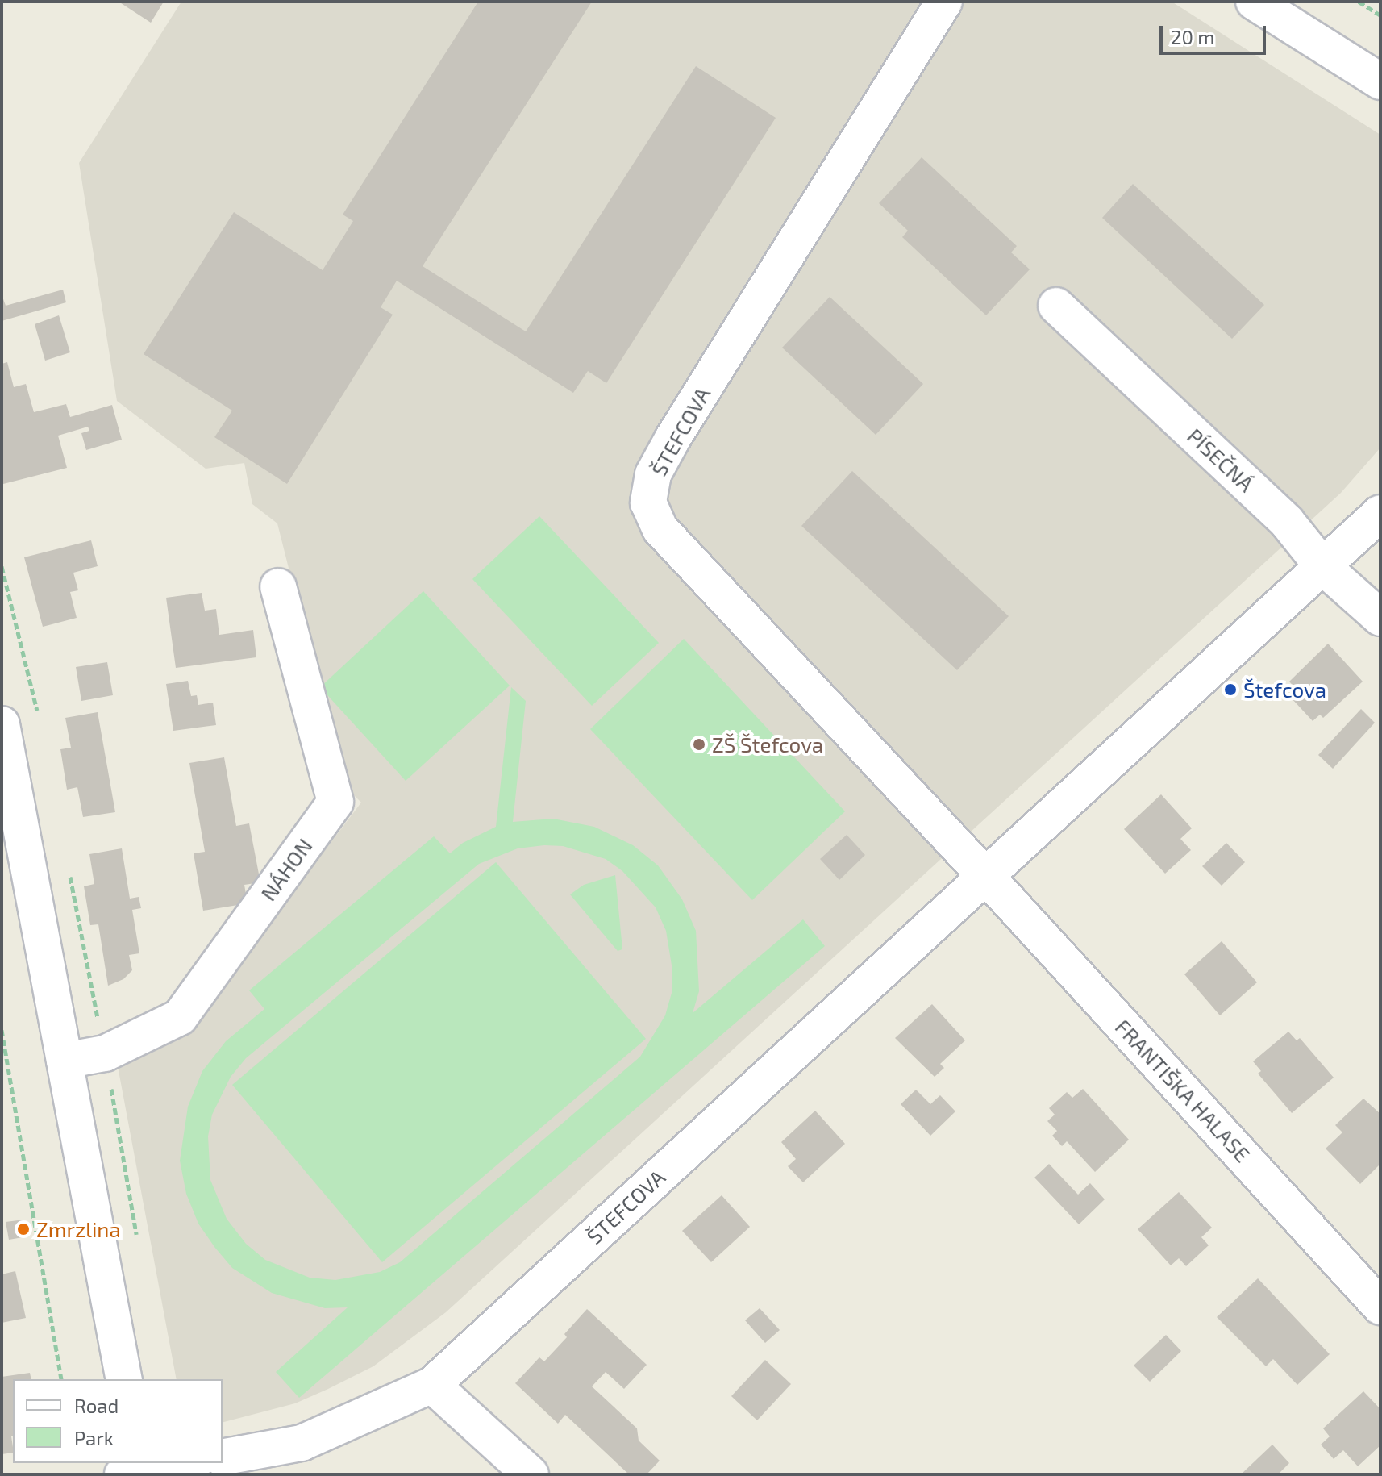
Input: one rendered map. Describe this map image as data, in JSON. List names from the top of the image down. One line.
{"streets":{"street":["ŠTEFCOVA","PÍSEČNÁ","NÁHON","FRANTIŠKA HALASE"]},"crossings":[["ŠTEFCOVA","PÍSEČNÁ"],["ŠTEFCOVA","FRANTIŠKA HALASE"]],"places":["Štefcova","ZŠ Štefcova","Zmrzlina"],"legend":["Road","Park"],"scale_bar":"20 m"}
